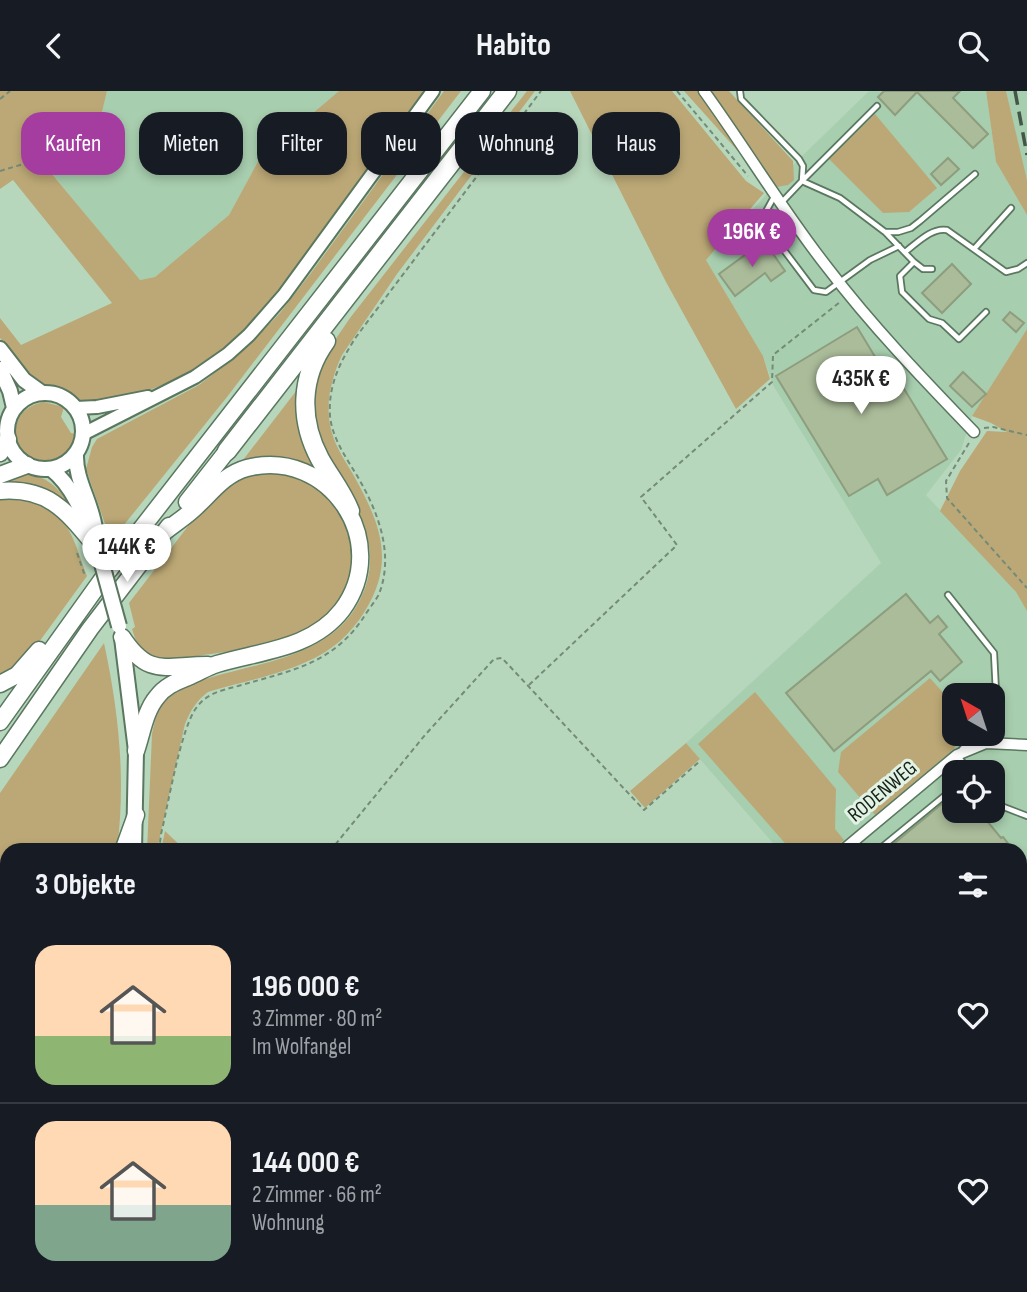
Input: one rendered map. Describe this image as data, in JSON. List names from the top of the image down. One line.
{"streets":{"street":["RODENWEG"]},"north":"top left","page":{"header":"Habito","chip":["Kaufen","Mieten","Filter","Neu","Wohnung","Haus"],"price":["196K €","435K €","144K €"],"heading":"3 Objekte","list":[{"name":"196 000 €","note":"3 Zimmer · 80 m² · Im Wolfangel"},{"name":"144 000 €","note":"2 Zimmer · 66 m² · Wohnung"}]}}
